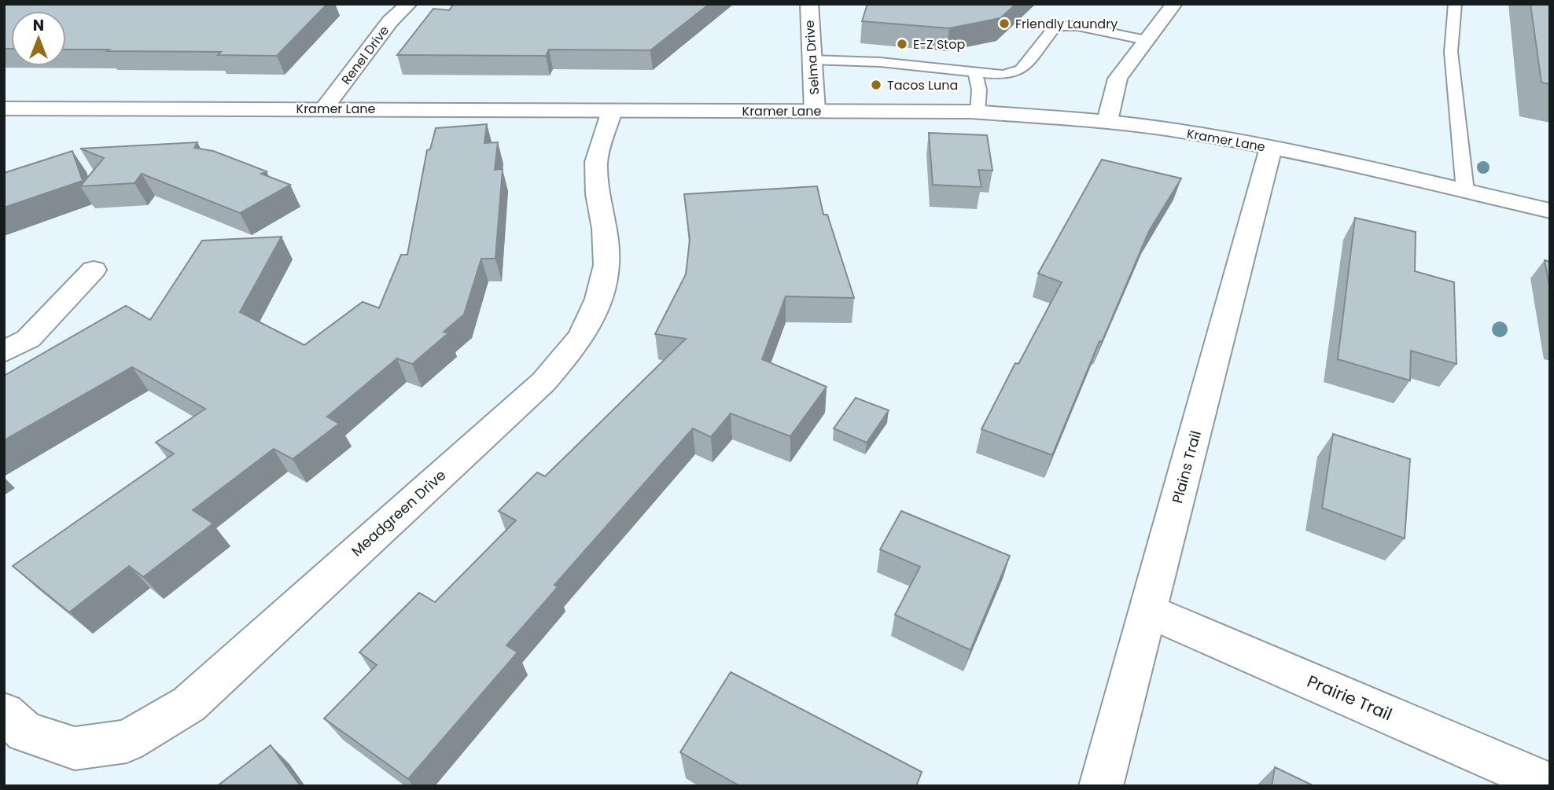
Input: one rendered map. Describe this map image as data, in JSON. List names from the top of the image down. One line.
{"streets":{"street":["Renel Drive","Selma Drive","Kramer Lane","Plains Trail","Meadgreen Drive","Prairie Trail"]},"crossings":[["Renel Drive","Kramer Lane"],["Selma Drive","Kramer Lane"],["Kramer Lane","Plains Trail"],["Kramer Lane","Meadgreen Drive"],["Plains Trail","Prairie Trail"]],"places":["Friendly Laundry","E-Z Stop","Tacos Luna"],"north":"top"}
